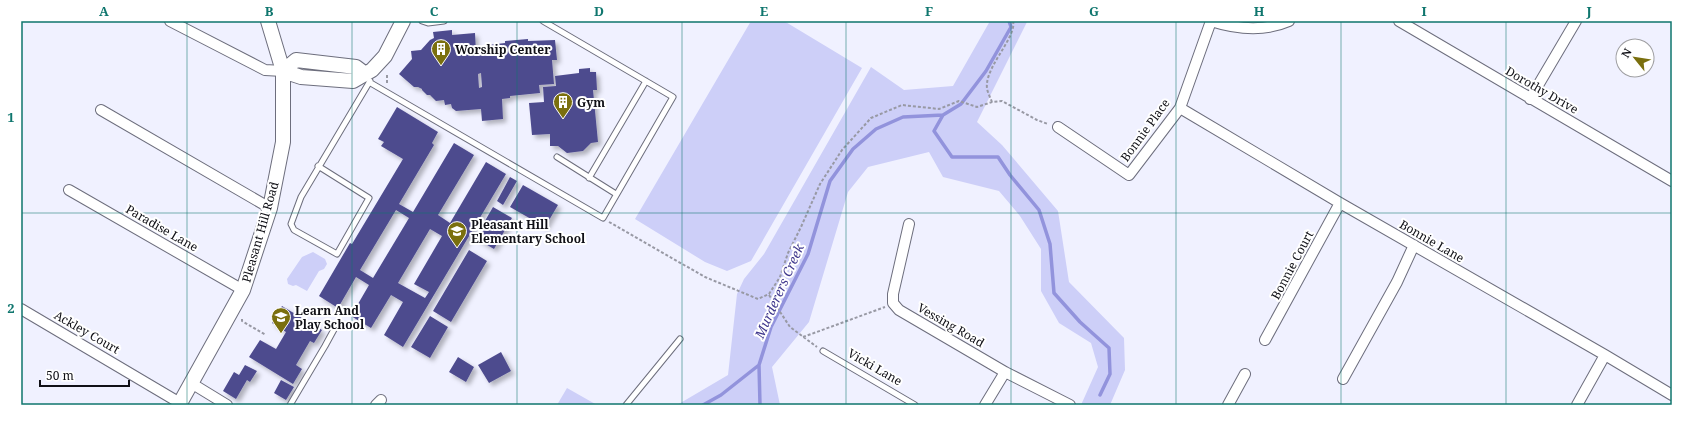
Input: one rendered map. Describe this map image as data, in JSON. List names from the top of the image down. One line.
{"streets":{"street":["Dorothy Drive","Bonnie Place","Paradise Lane","Pleasant Hill Road","Bonnie Lane","Bonnie Court","Vessing Road","Ackley Court"],"lane":["Vicki Lane"]},"crossings":[["Bonnie Place","Bonnie Lane"],["Paradise Lane","Pleasant Hill Road"],["Pleasant Hill Road","Ackley Court"],["Bonnie Lane","Bonnie Court"]],"water":["Murderers Creek"],"places":{"building":["Worship Center","Gym"],"school or university":["Pleasant Hill Elementary School","Learn And Play School"]},"scale_bar":"50 m","north":"top left","grid":{"columns":["A","B","C","D","E","F","G","H","I","J"],"rows":["1","2"]}}
